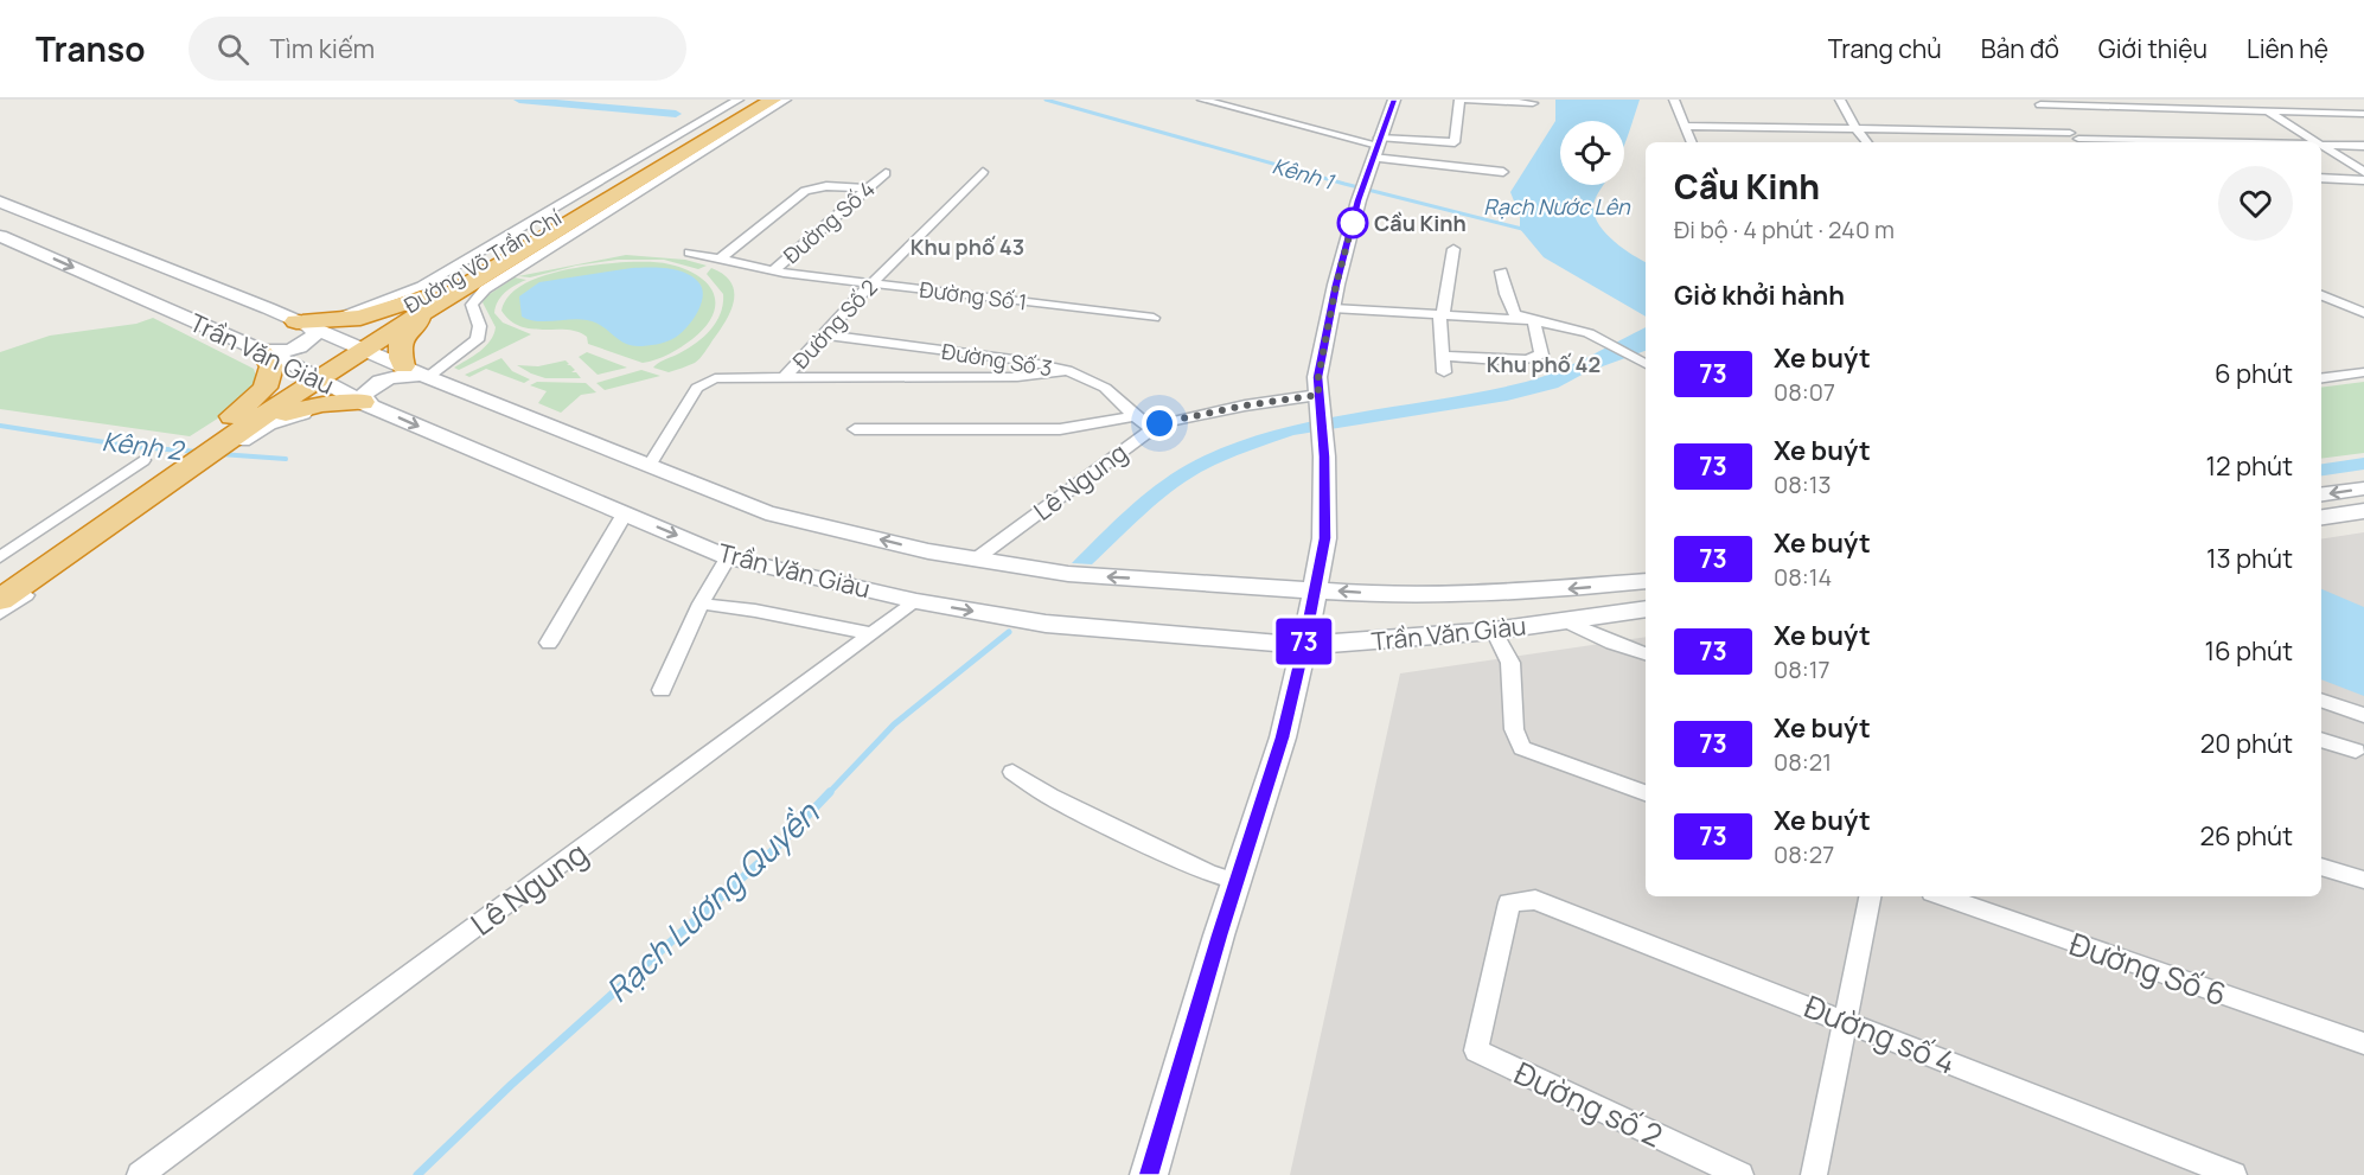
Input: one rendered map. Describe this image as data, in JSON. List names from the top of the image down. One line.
{"streets":{"highway":["Đường Võ Trần Chí"],"main road":["Trần Văn Giàu"],"street":["Đường Số 4","Đường Số 1","Đường Số 2","Đường Số 3","Lê Ngung","Đường Số 6","Đường số 4","Đường số 2"]},"crossings":[["Đường Số 4","Đường Số 1"],["Đường Võ Trần Chí","Trần Văn Giàu"],["Đường Số 1","Đường Số 2"],["Đường Số 2","Trần Văn Giàu"],["Đường Số 2","Đường Số 3"],["Trần Văn Giàu","Lê Ngung"],["Đường Số 3","Lê Ngung"],["Đường số 4","Đường số 2"]],"districts":["Khu phố 43","Khu phố 42"],"water":["Kênh 1","Rạch Nước Lên","Kênh 2","Rạch Lương Quyền"],"places":["Cầu Kinh"],"lines":["bus line 73"],"page":{"header":"Transo","search":"Tìm kiếm","nav":["Trang chủ","Bản đồ","Giới thiệu","Liên hệ"],"on_map":"73","heading":[["Cầu Kinh","Đi bộ · 4 phút · 240 m"],"Giờ khởi hành"],"list":[{"mark":"73","name":"Xe buýt","note":"08:07","value":"6 phút"},{"mark":"73","name":"Xe buýt","note":"08:13","value":"12 phút"},{"mark":"73","name":"Xe buýt","note":"08:14","value":"13 phút"},{"mark":"73","name":"Xe buýt","note":"08:17","value":"16 phút"},{"mark":"73","name":"Xe buýt","note":"08:21","value":"20 phút"},{"mark":"73","name":"Xe buýt","note":"08:27","value":"26 phút"}]}}
